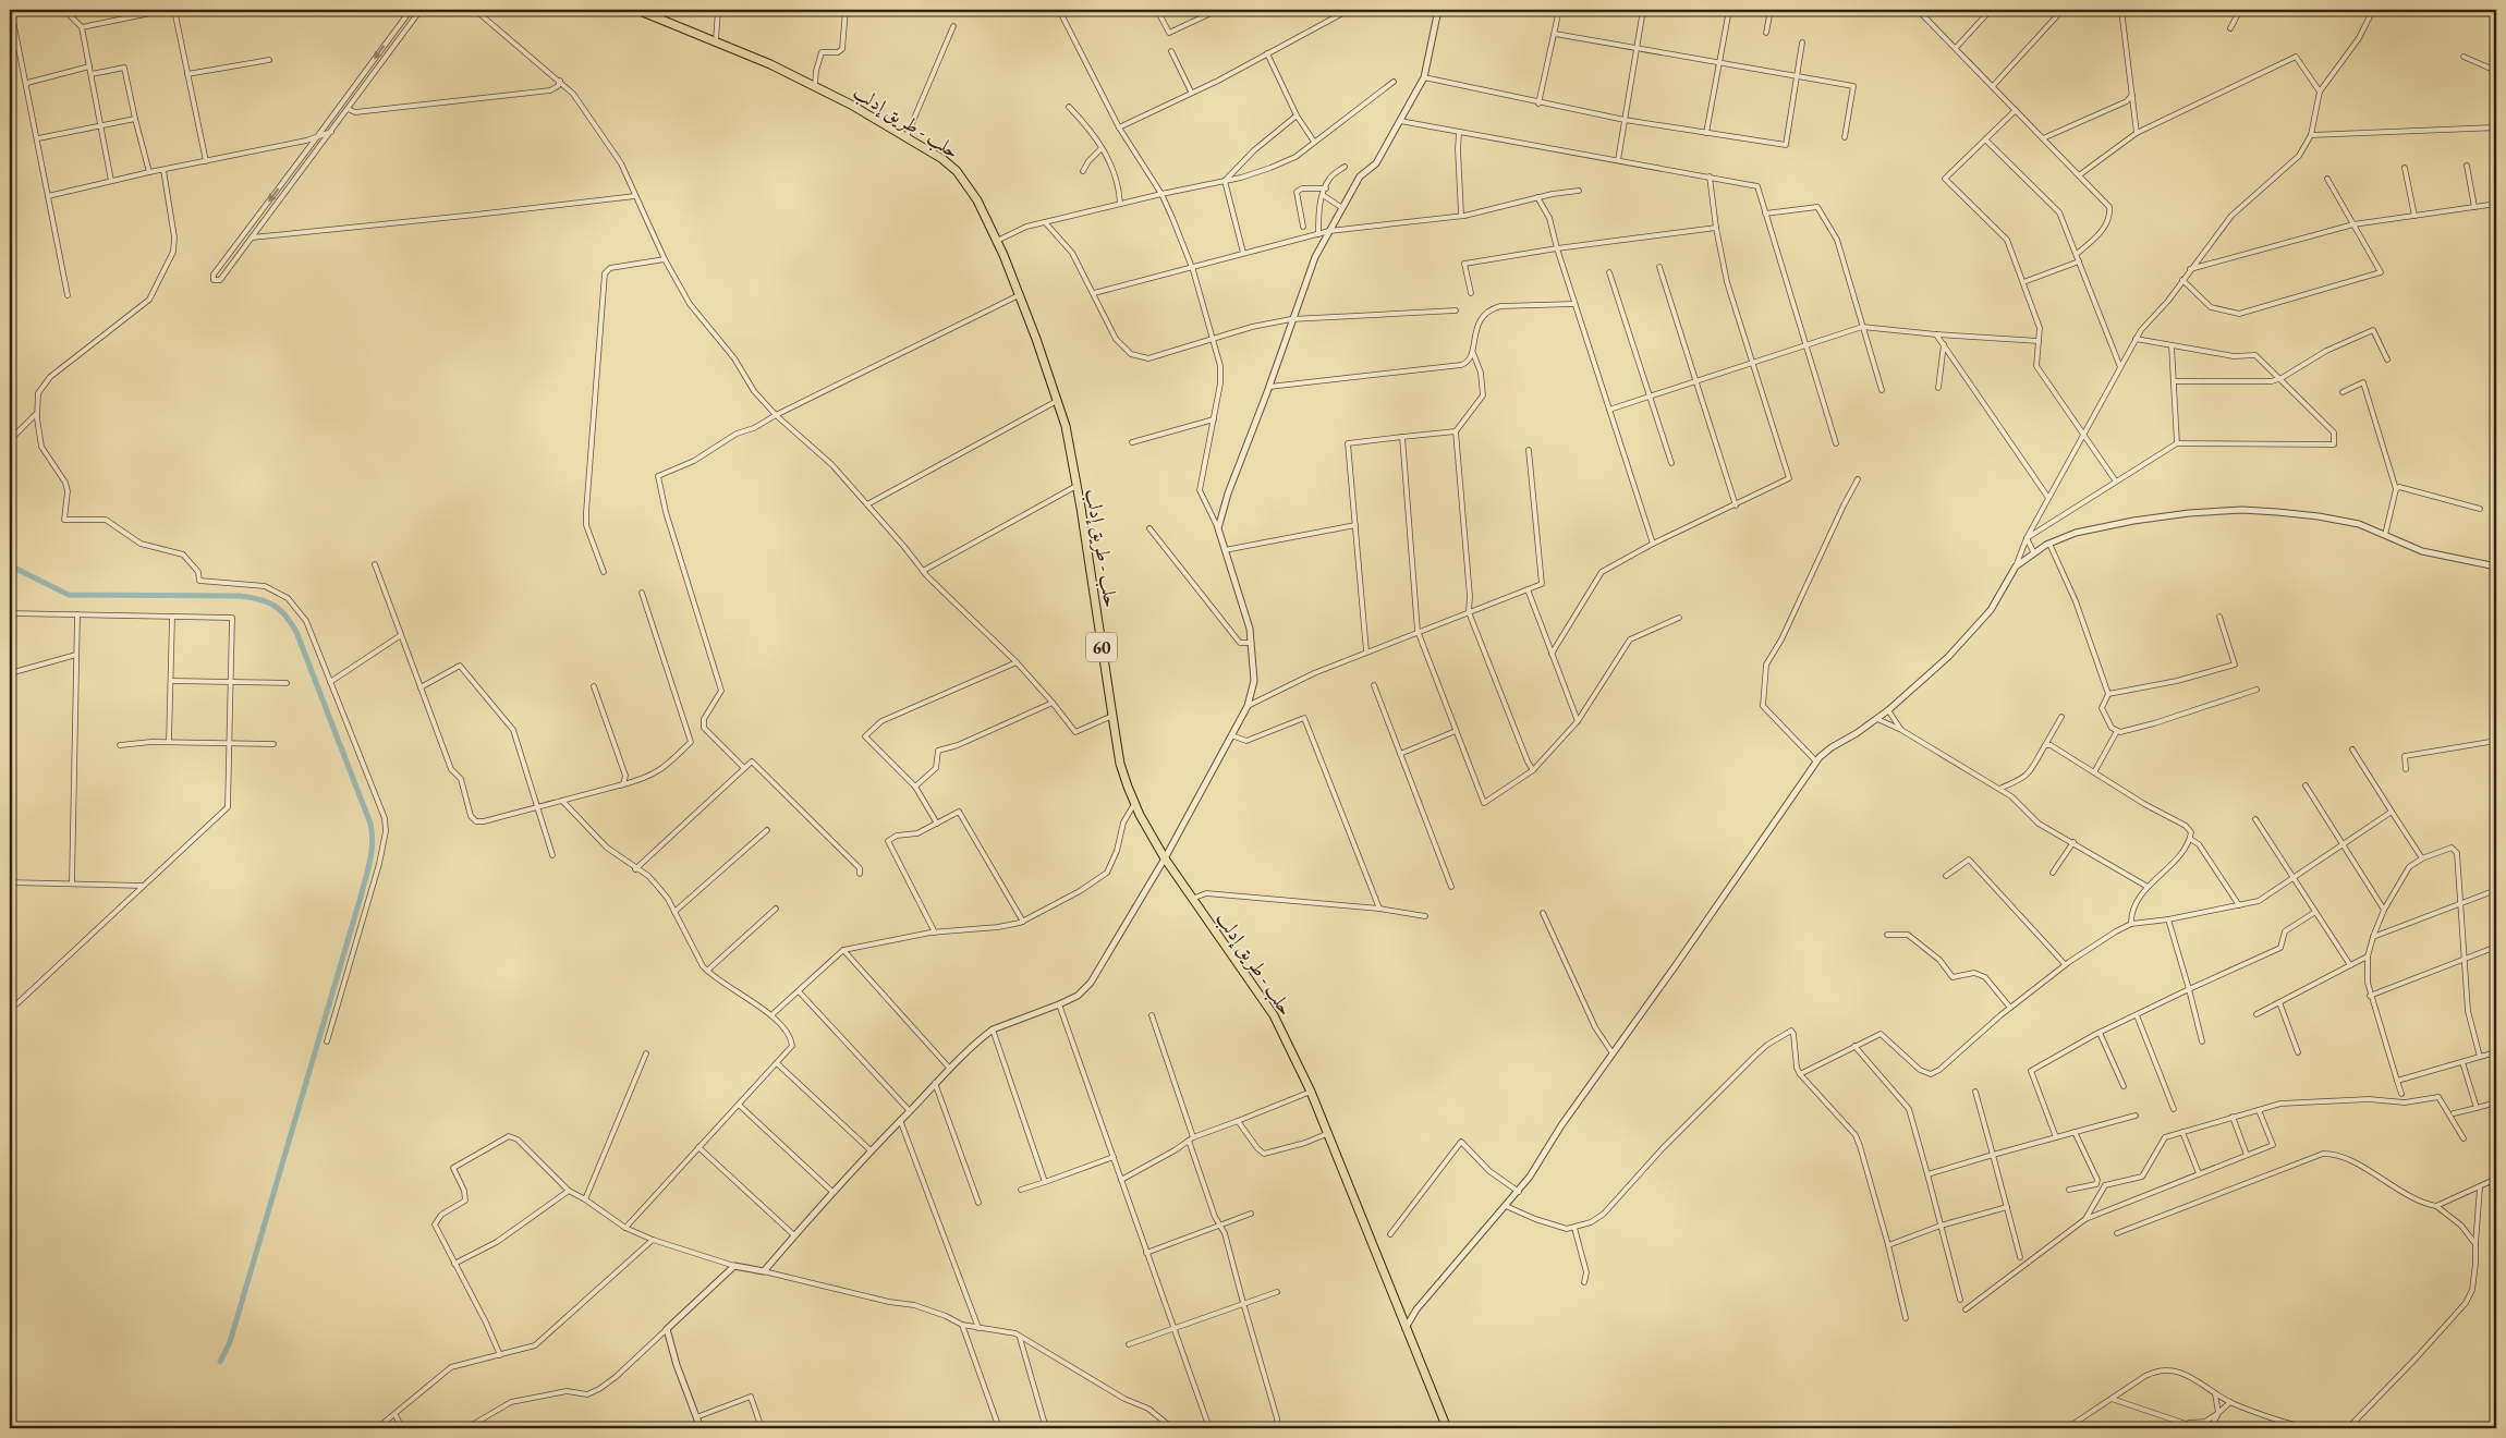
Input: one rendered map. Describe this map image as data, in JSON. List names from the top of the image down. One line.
{"streets":{"highway":["حلب - طريق إدلب","60"]}}
